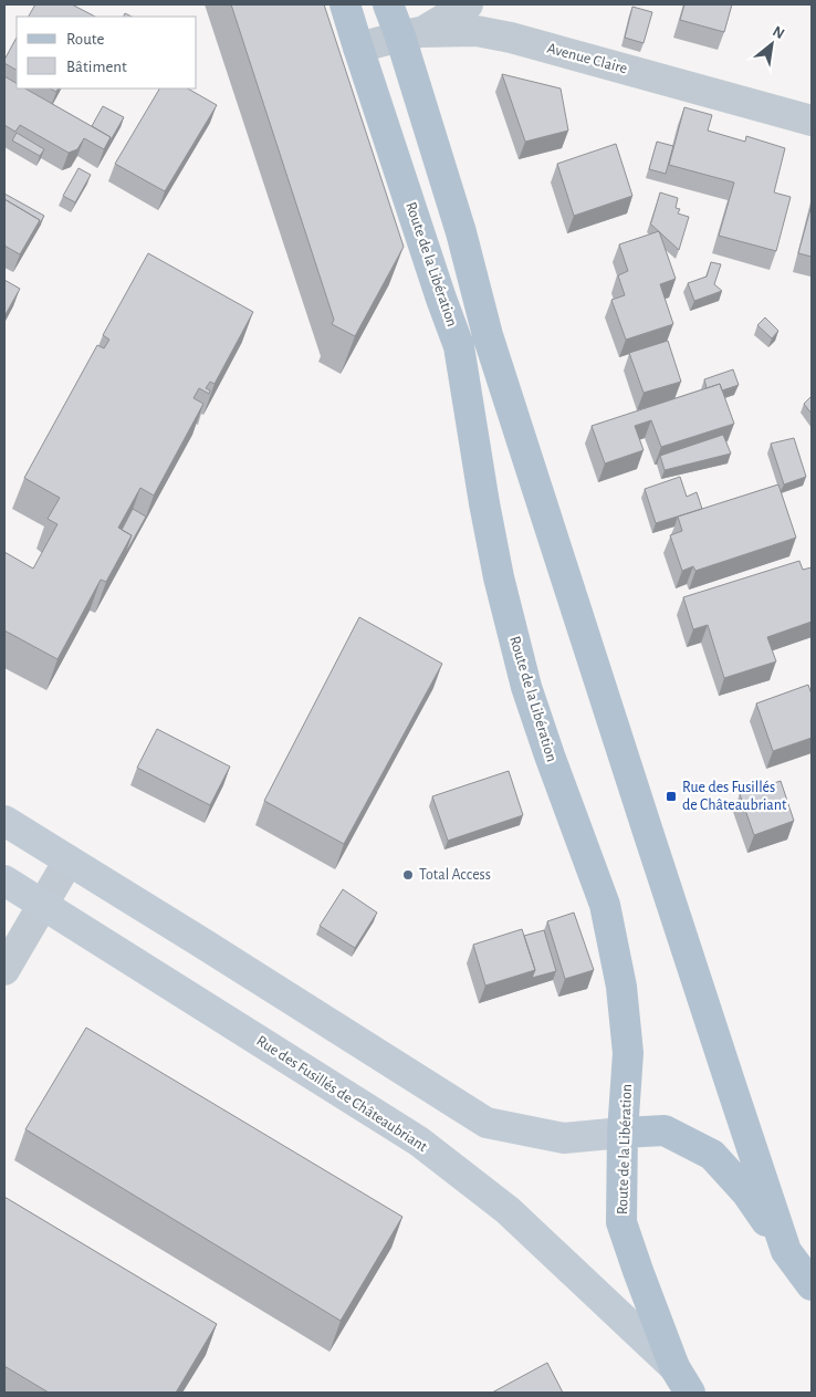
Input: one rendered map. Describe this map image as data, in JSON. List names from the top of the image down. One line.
{"streets":{"main road":["Route de la Libération","Rue des Fusillés de Châteaubriant"],"street":["Avenue Claire"]},"crossings":[["Avenue Claire","Route de la Libération"],["Route de la Libération","Rue des Fusillés de Châteaubriant"]],"places":{"transit":["Rue des Fusillés de Châteaubriant"],"other":["Total Access"]},"legend":["Route","Bâtiment"],"north":"top right"}
